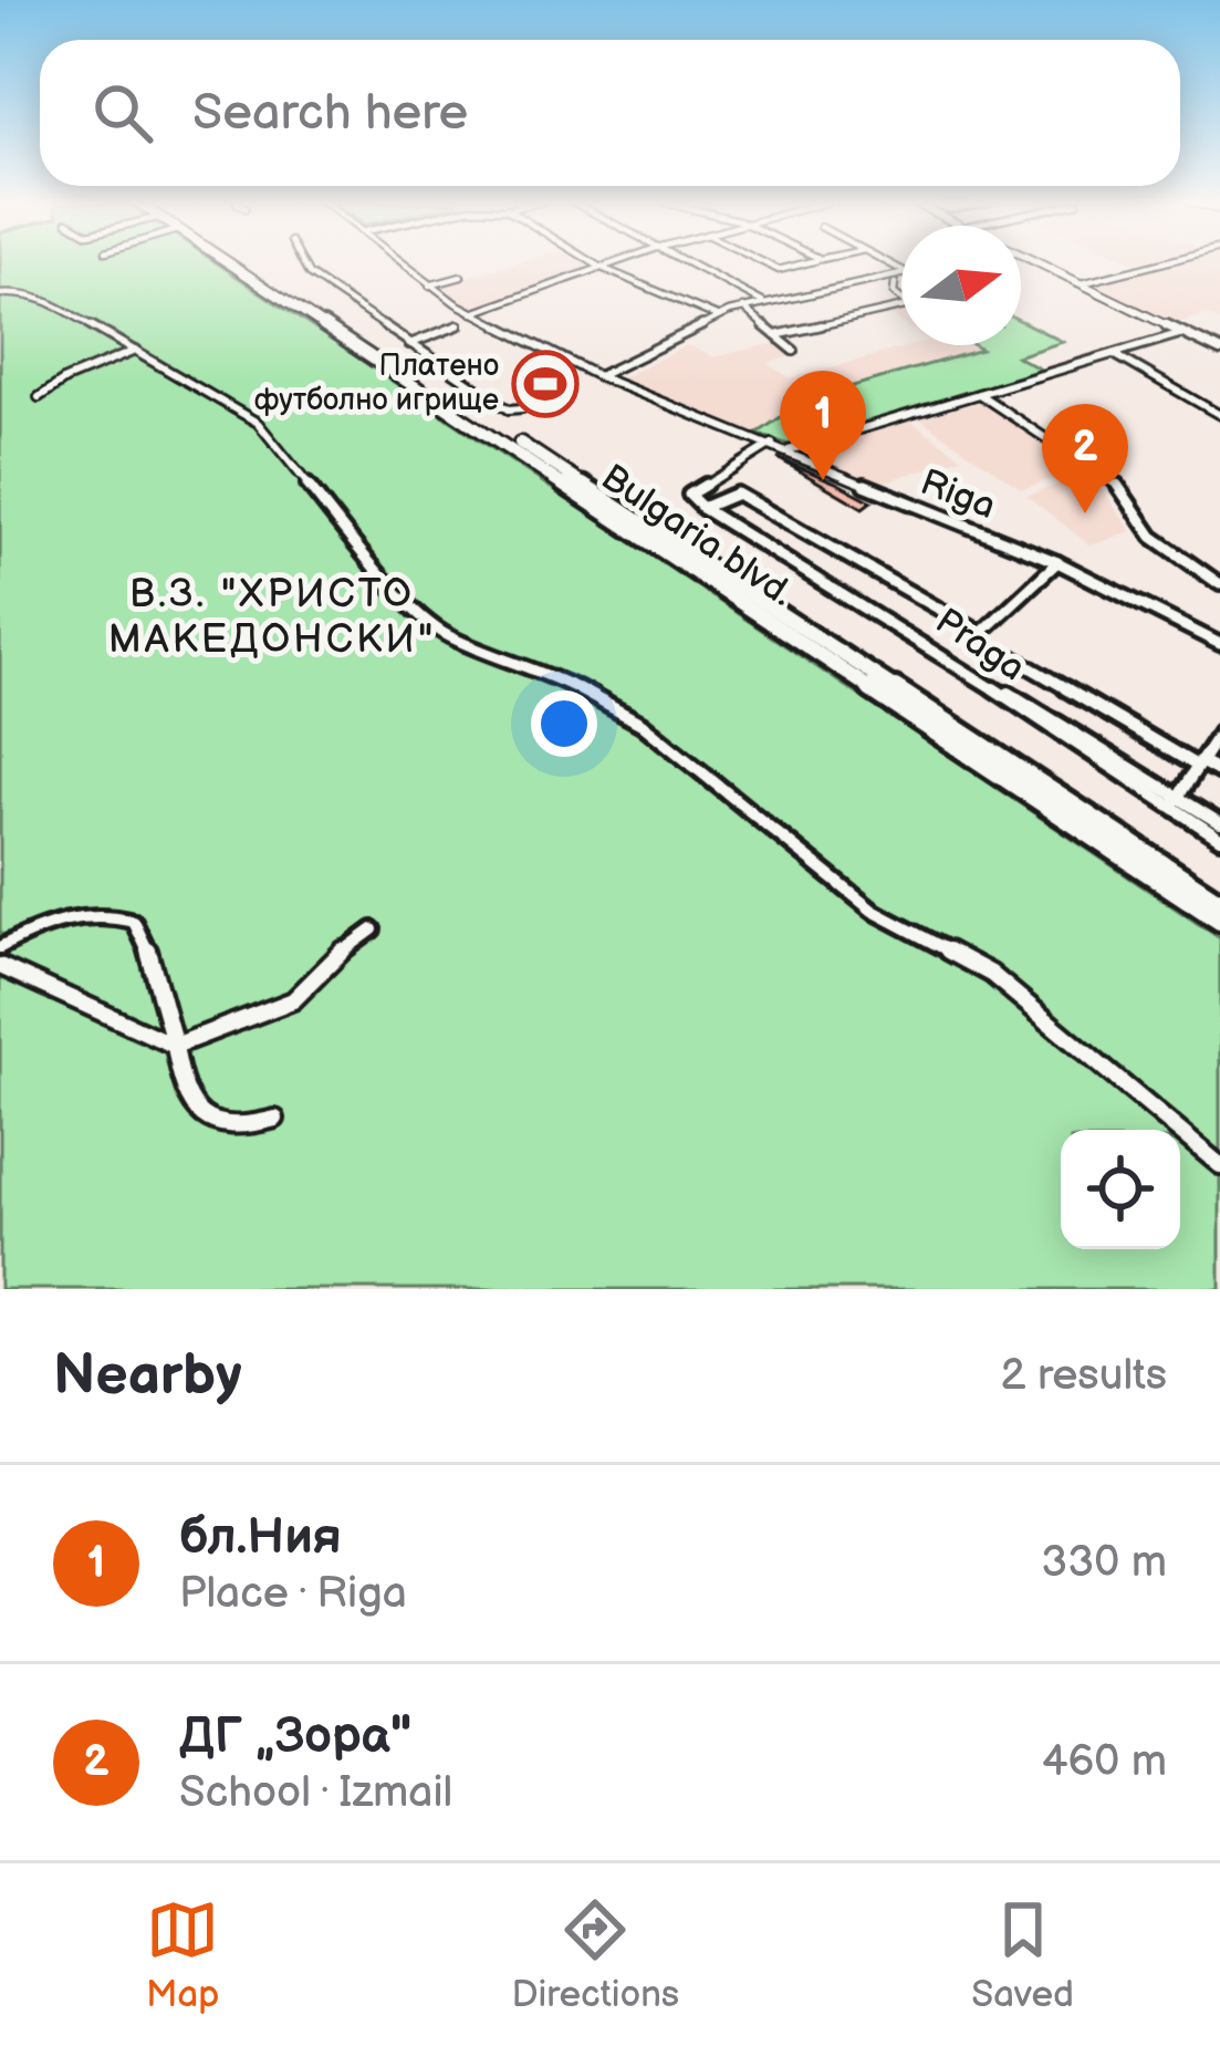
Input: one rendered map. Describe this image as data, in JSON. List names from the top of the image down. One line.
{"streets":{"highway":["Bulgaria blvd."],"street":["Riga","Praga"]},"districts":["В.З. \"ХРИСТО МАКЕДОНСКИ\""],"places":{"sports":["Платено футболно игрище"]},"north":"right","page":{"search":"Search here","pins":["1","2"],"heading":["Nearby","2 results"],"list":[{"mark":"1","name":"бл.Ния","note":"Place · Riga","value":"330 m"},{"mark":"2","name":"ДГ „Зора\"","note":"School · Izmail","value":"460 m"}],"nav":["Map","Directions","Saved"]}}
